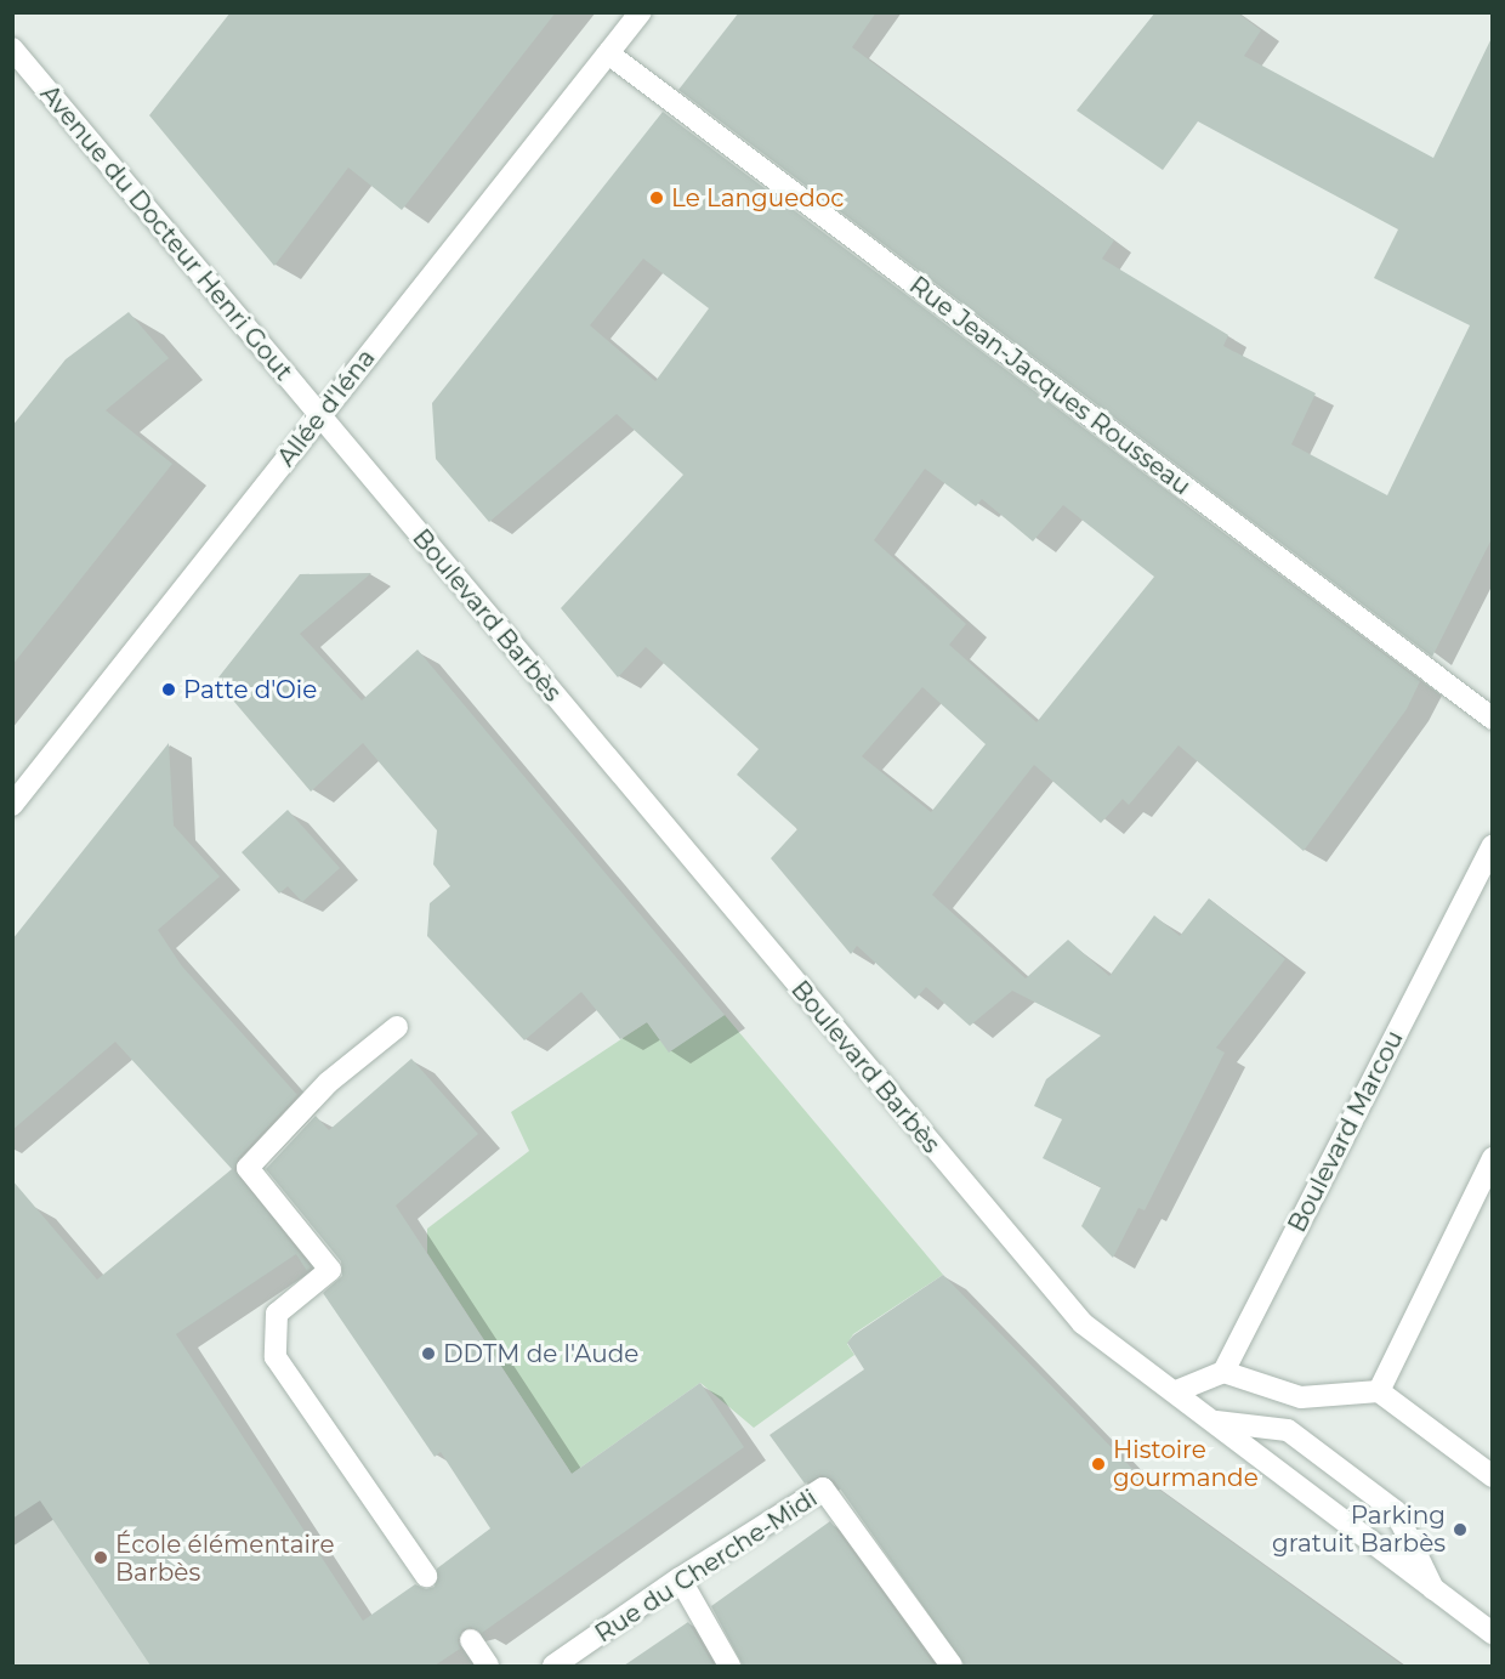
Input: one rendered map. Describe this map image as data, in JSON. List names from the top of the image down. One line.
{"streets":{"street":["Avenue du Docteur Henri Gout","Rue Jean-Jacques Rousseau","Allée d'Iéna","Boulevard Barbès","Boulevard Marcou","Rue du Cherche-Midi"]},"crossings":[["Avenue du Docteur Henri Gout","Allée d'Iéna"],["Avenue du Docteur Henri Gout","Boulevard Barbès"],["Rue Jean-Jacques Rousseau","Allée d'Iéna"],["Allée d'Iéna","Boulevard Barbès"]],"places":["Le Languedoc","Patte d'Oie","DDTM de l'Aude","Histoire gourmande","Parking gratuit Barbès","École élémentaire Barbès"]}
